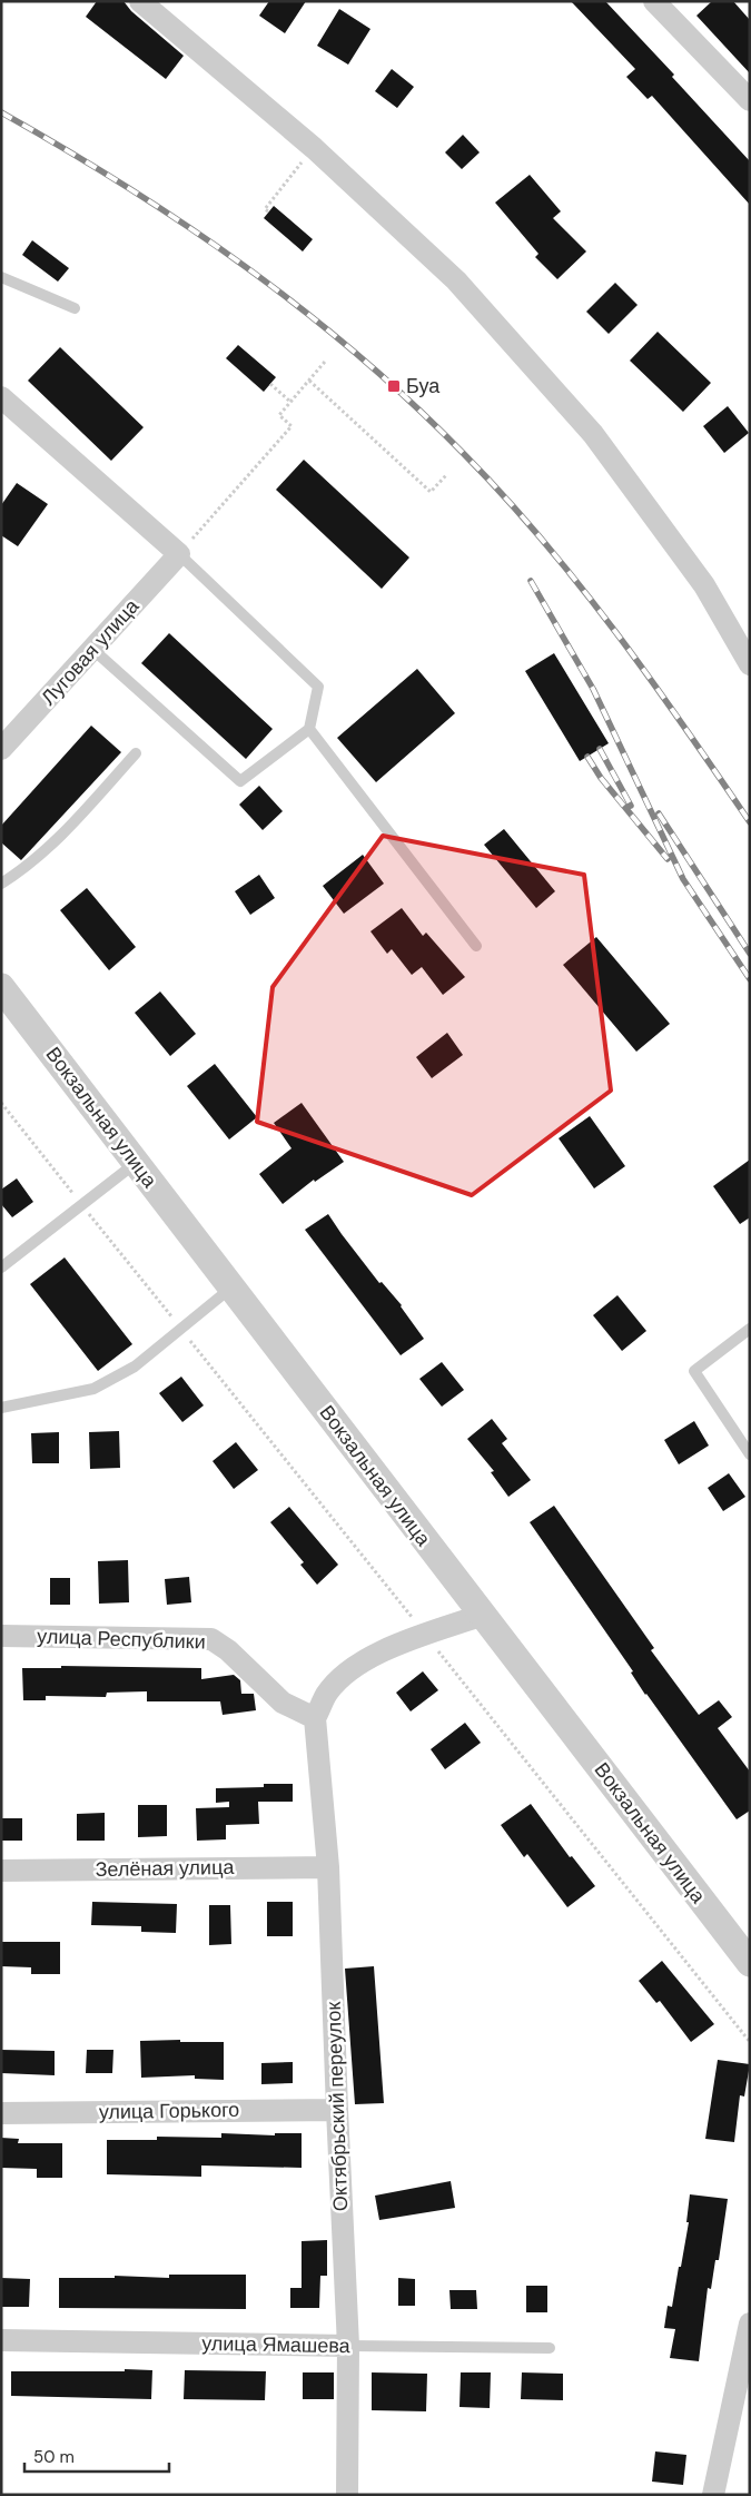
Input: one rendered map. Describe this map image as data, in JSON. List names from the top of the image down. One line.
{"streets":{"street":["Луговая улица","Вокзальная улица","улица Республики","Зелёная улица","Октябрьский переулок","улица Горького","улица Ямашева"]},"crossings":[["улица Республики","Октябрьский переулок"],["Зелёная улица","Октябрьский переулок"],["Октябрьский переулок","улица Горького"],["Октябрьский переулок","улица Ямашева"]],"places":{"transit":["Буа"]},"scale_bar":"50 m"}
